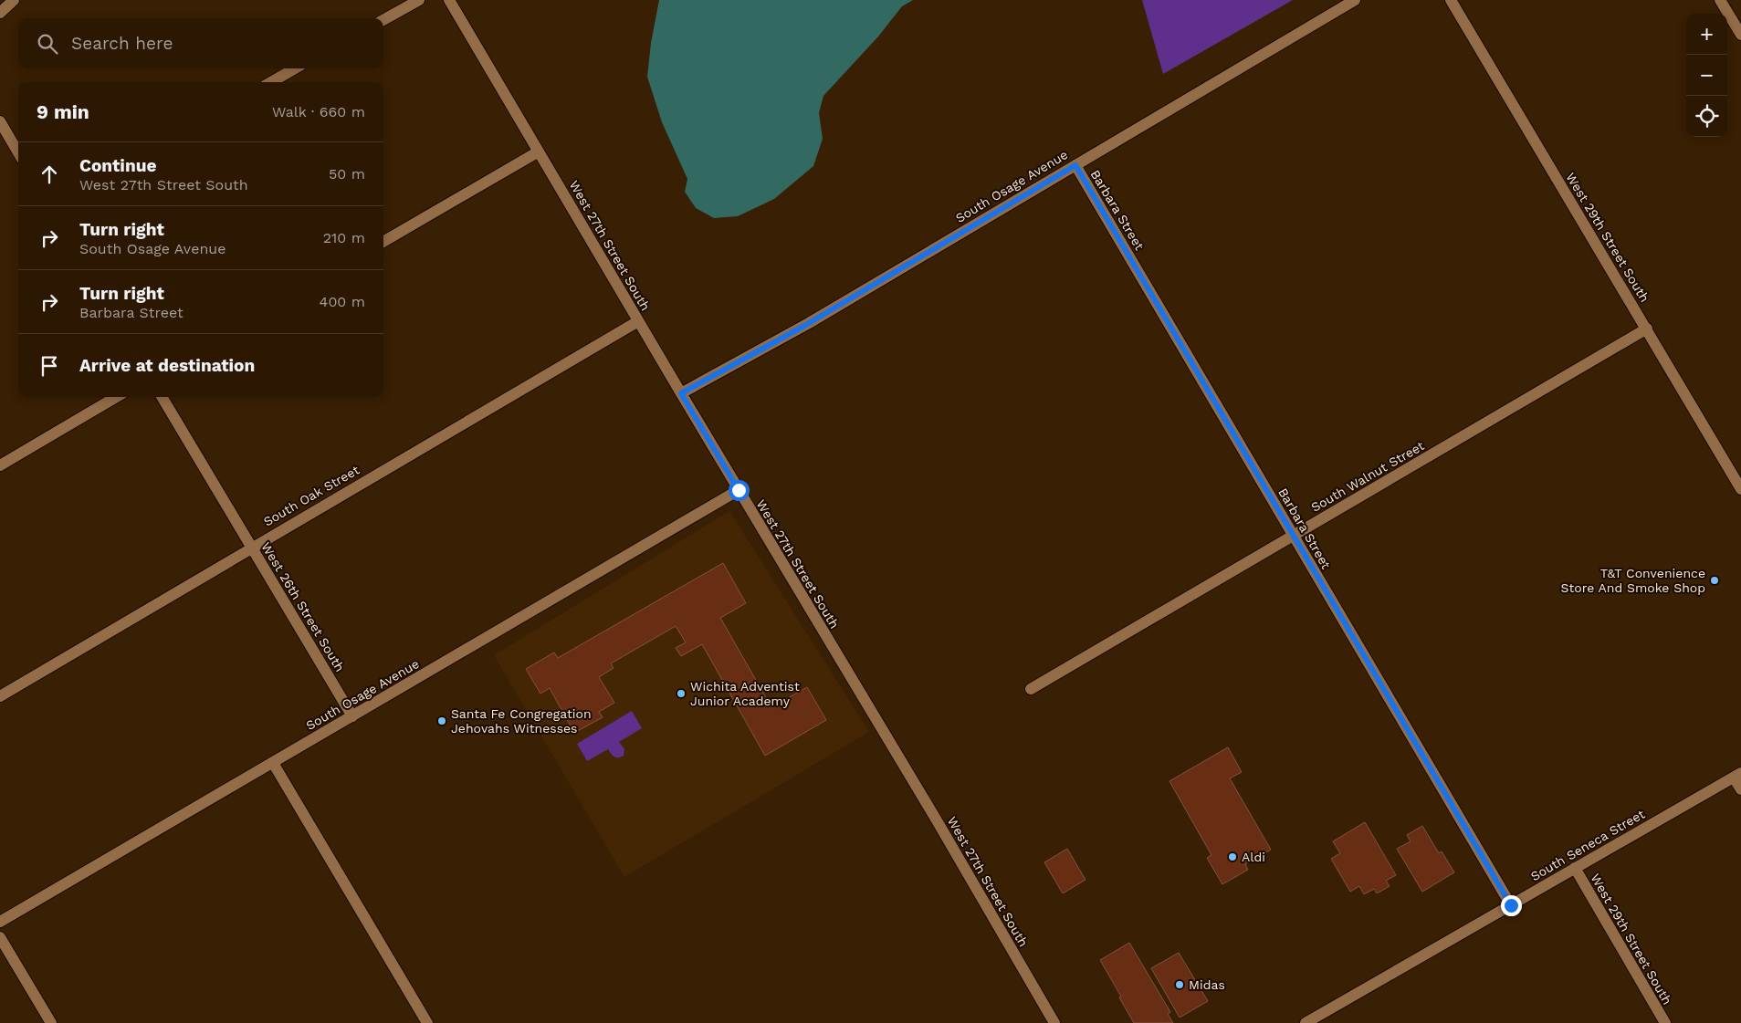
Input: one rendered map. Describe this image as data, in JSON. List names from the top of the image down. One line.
{"streets":{"street":["South Osage Avenue","Barbara Street","West 29th Street South","West 27th Street South","South Walnut Street","South Oak Street","West 26th Street South","South Seneca Street"]},"crossings":[["South Osage Avenue","Barbara Street"],["South Osage Avenue","West 27th Street South"],["South Osage Avenue","West 26th Street South"],["Barbara Street","South Walnut Street"],["Barbara Street","South Seneca Street"],["West 29th Street South","South Walnut Street"],["West 29th Street South","South Seneca Street"],["West 27th Street South","South Oak Street"],["South Oak Street","West 26th Street South"]],"places":["T&T Convenience Store And Smoke Shop","Wichita Adventist Junior Academy","Santa Fe Congregation Jehovahs Witnesses","Aldi","Midas"],"page":{"map_buttons":["+","−"],"search":"Search here","heading":["9 min","Walk · 660 m"],"list":[["Continue","West 27th Street South","50 m"],["Turn right","South Osage Avenue","210 m"],["Turn right","Barbara Street","400 m"],"Arrive at destination"]}}
